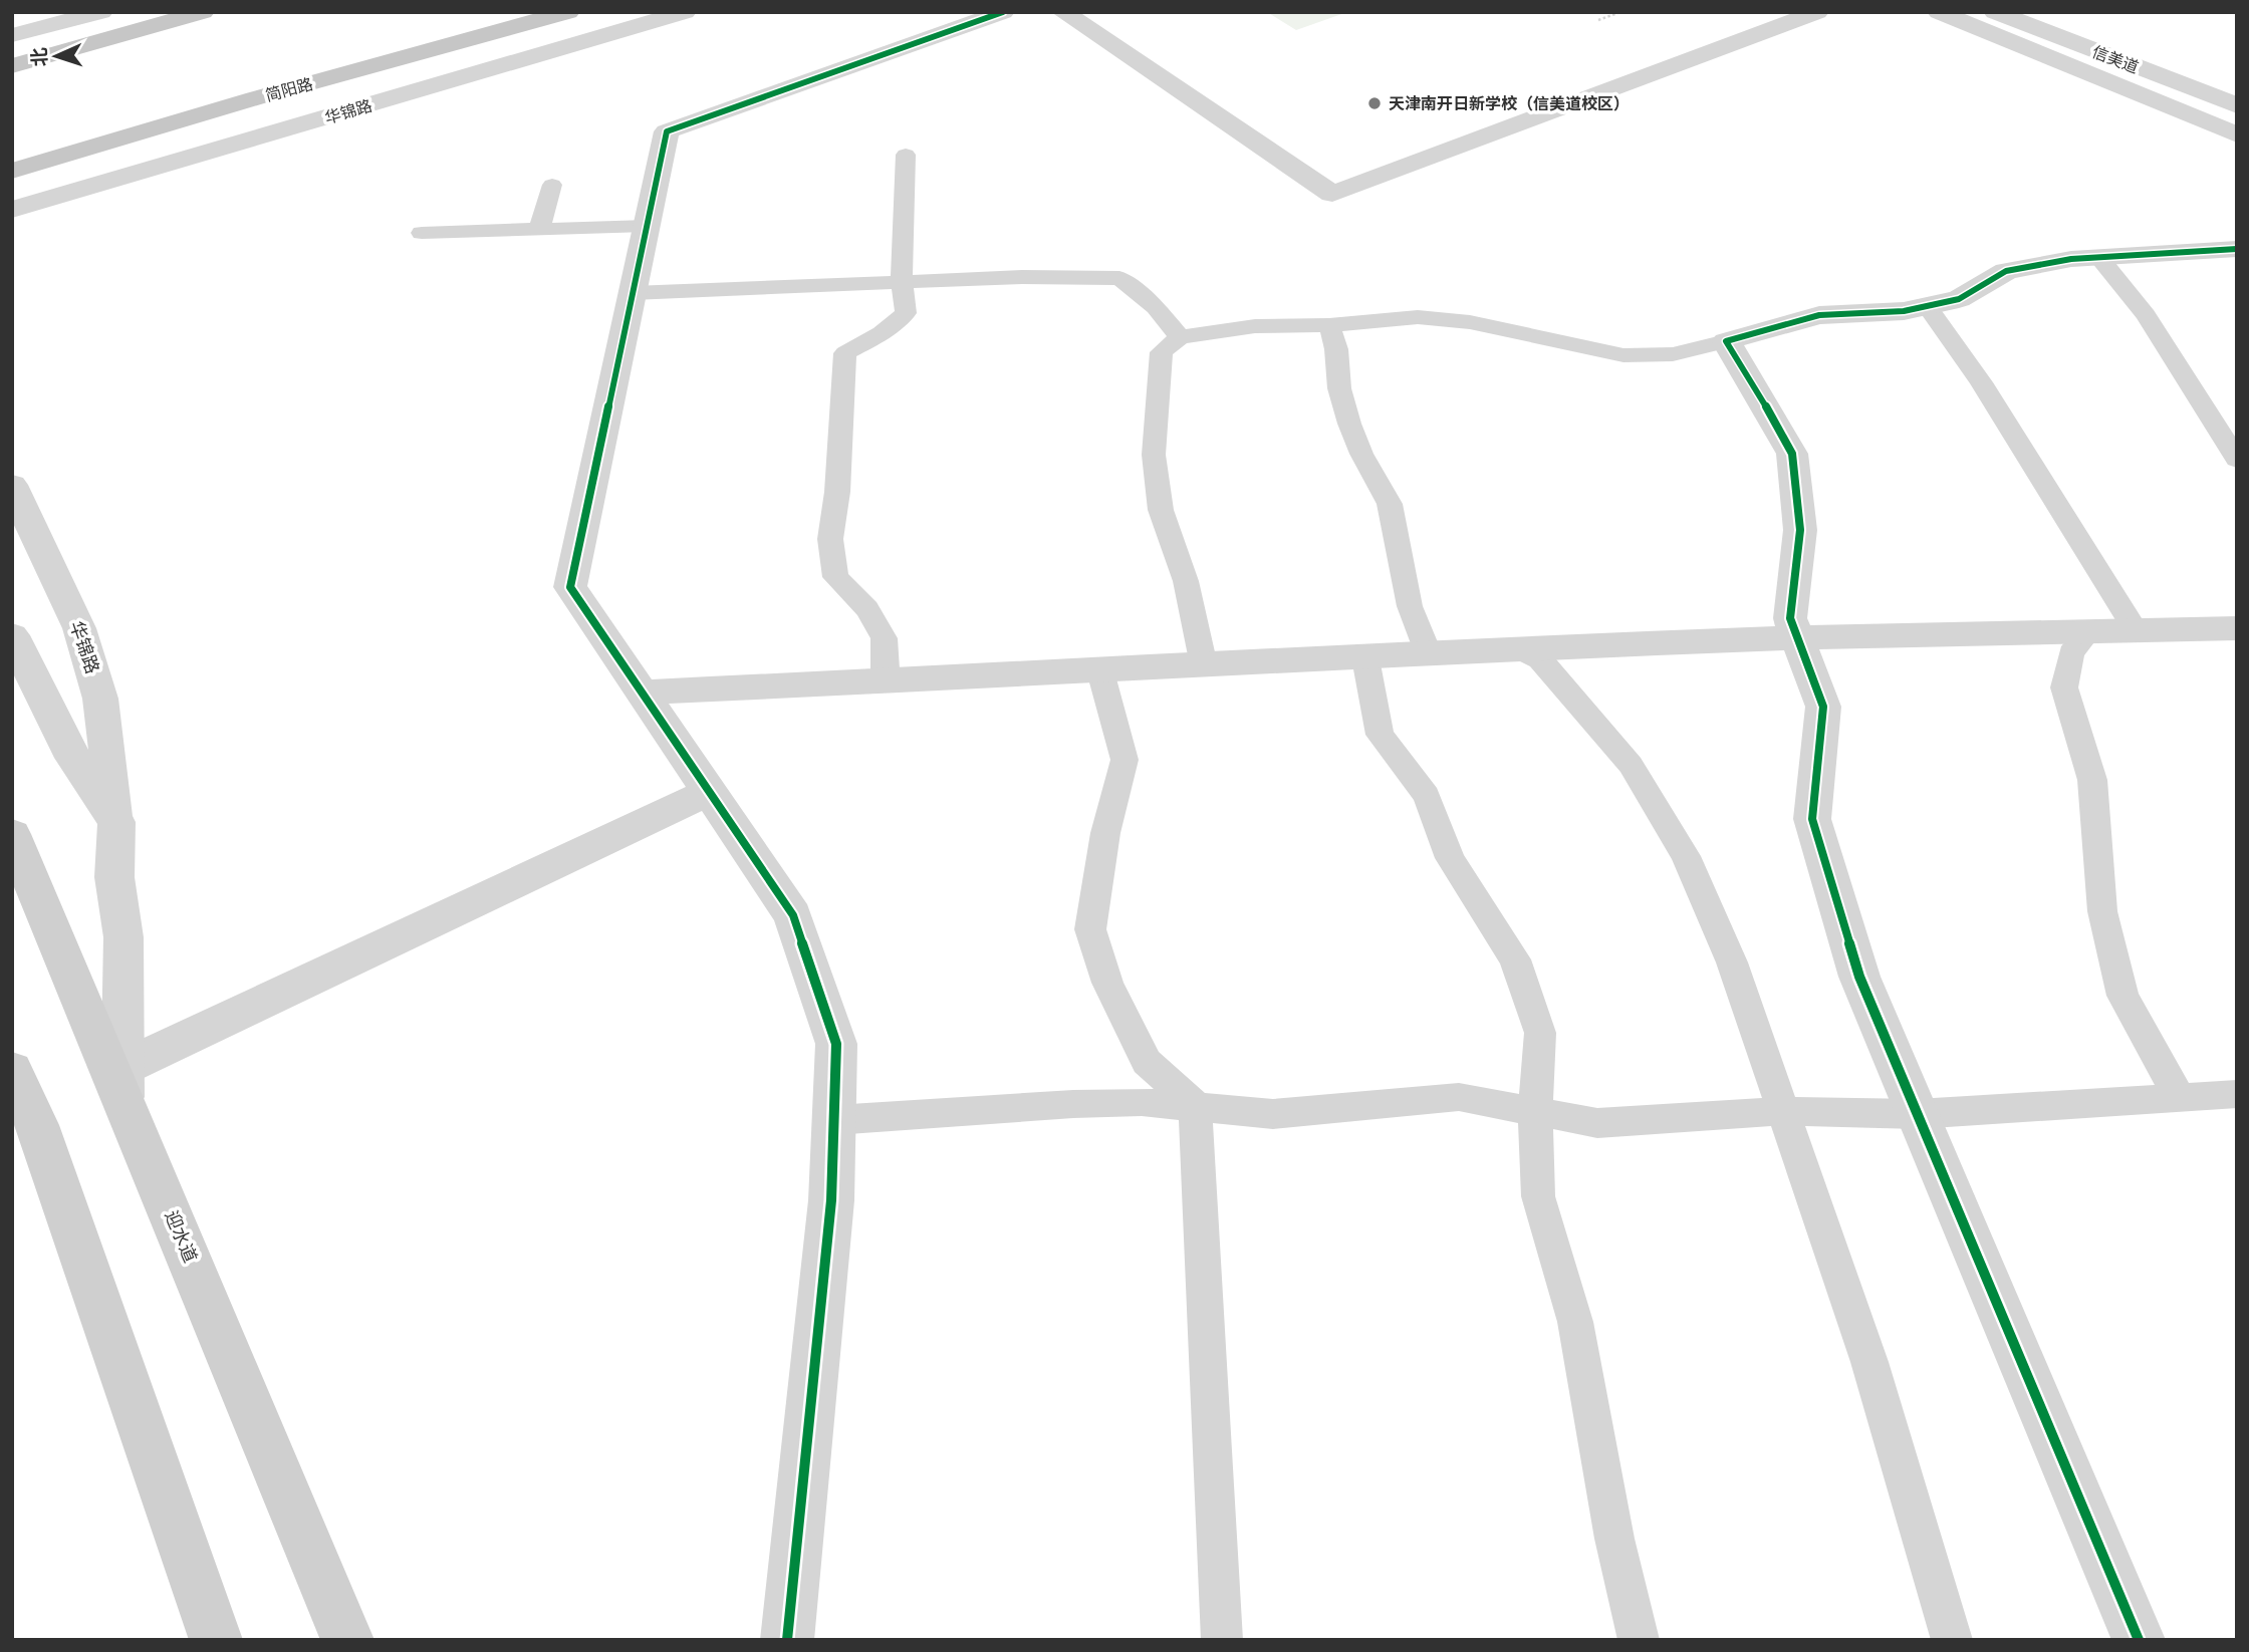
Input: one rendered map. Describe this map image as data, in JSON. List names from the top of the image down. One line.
{"streets":{"highway":["简阳路"],"main road":["迎水道"],"street":["信美道","华锦路"]},"crossings":[["华锦路","迎水道"]],"places":["天津南开日新学校（信美道校区）"],"north":"left"}
